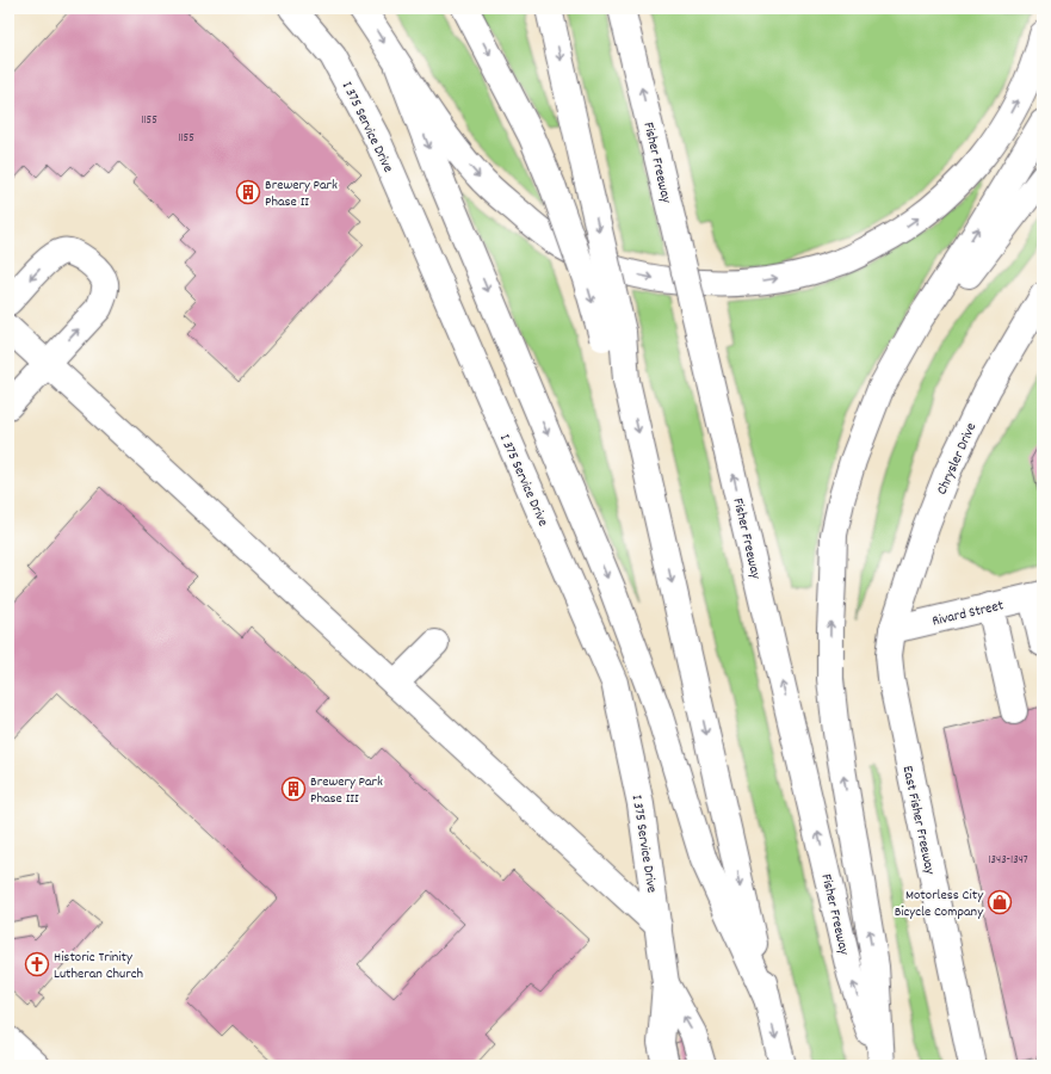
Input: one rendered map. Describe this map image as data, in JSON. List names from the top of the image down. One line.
{"streets":{"main road":["I 375 Service Drive","Fisher Freeway","Chrysler Drive","Rivard Street","East Fisher Freeway"]},"crossings":[["Chrysler Drive","Rivard Street"],["Chrysler Drive","East Fisher Freeway"],["Rivard Street","East Fisher Freeway"]],"places":{"building":["Brewery Park Phase II","Brewery Park Phase III"],"shop":["Motorless City Bicycle Company"],"church":["Historic Trinity Lutheran Church"]},"house_numbers":["1155","1155","1343-1347"]}
